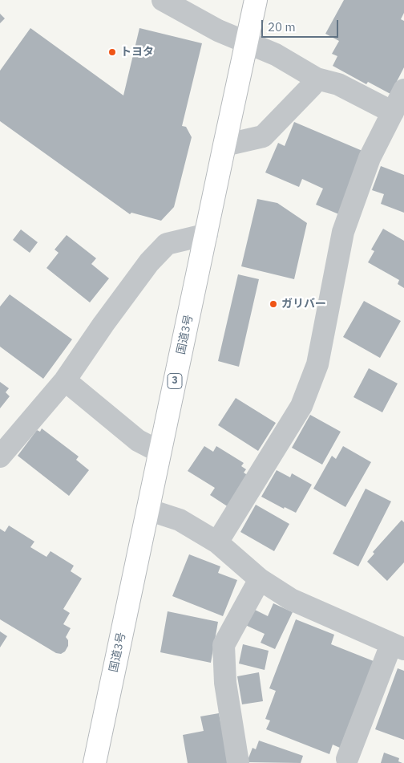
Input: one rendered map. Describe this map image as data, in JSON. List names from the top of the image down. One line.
{"streets":{"highway":["国道3号","3"]},"places":["トヨタ","ガリバー"],"scale_bar":"20 m"}
